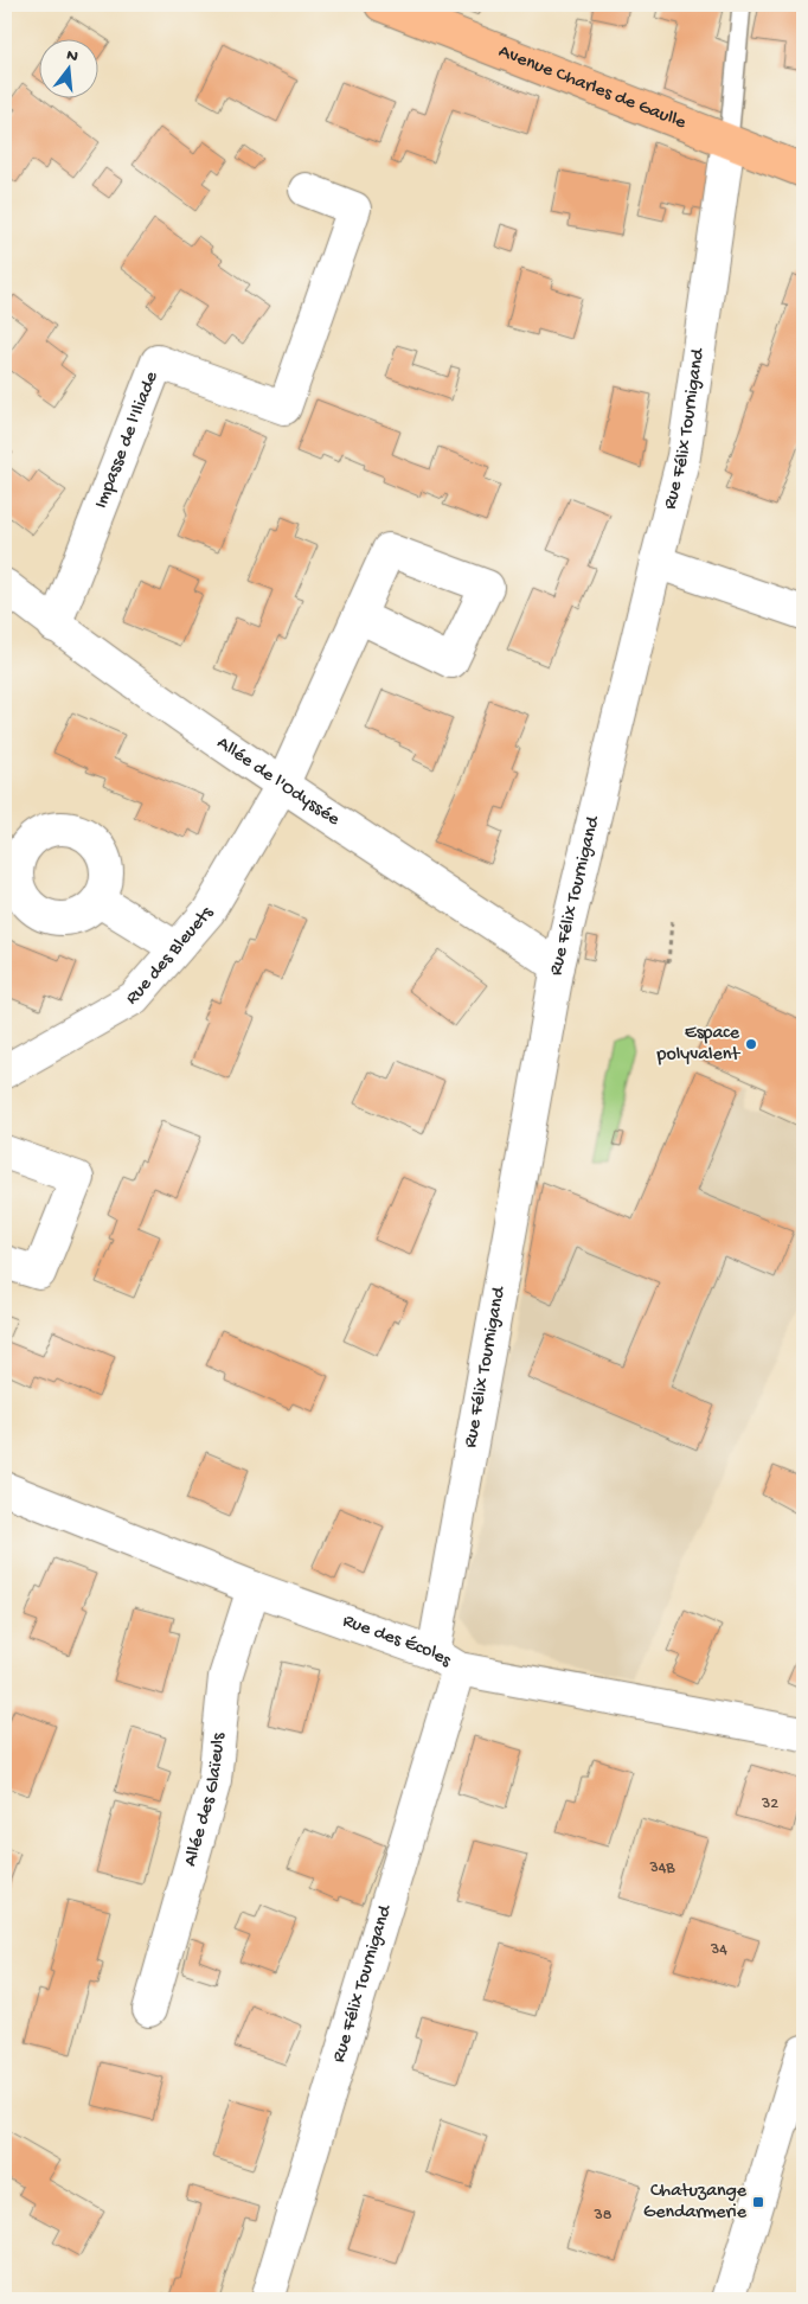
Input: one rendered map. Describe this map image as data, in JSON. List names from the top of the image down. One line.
{"streets":{"main road":["Avenue Charles de Gaulle"],"street":["Rue Félix Tournigand","Impasse de l'Iliade","Allée de l'Odyssée","Rue des Bleuets","Rue des Écoles","Allée des Glaïeuls"]},"crossings":[["Avenue Charles de Gaulle","Rue Félix Tournigand"],["Rue Félix Tournigand","Allée de l'Odyssée"],["Rue Félix Tournigand","Rue des Écoles"],["Impasse de l'Iliade","Allée de l'Odyssée"],["Allée de l'Odyssée","Rue des Bleuets"],["Rue des Écoles","Allée des Glaïeuls"]],"places":{"other":["Espace polyvalent"],"transit":["Chatuzange Gendarmerie"]},"house_numbers":["32","34B","34","38"],"north":"top"}
